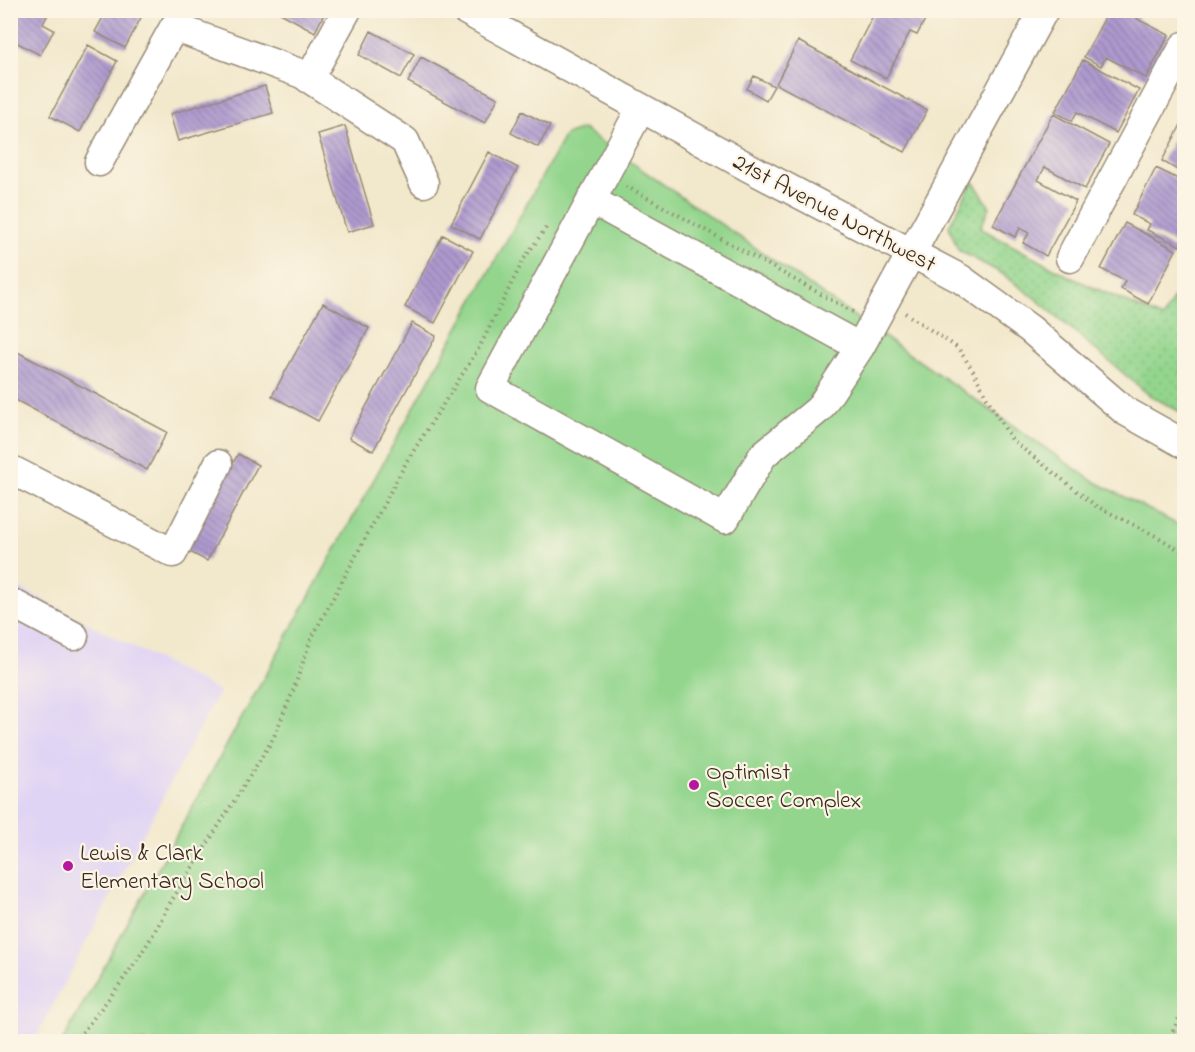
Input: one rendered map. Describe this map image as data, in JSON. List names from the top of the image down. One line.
{"streets":{"street":["21st Avenue Northwest"]},"places":["Optimist Soccer Complex","Lewis & Clark Elementary School"]}
